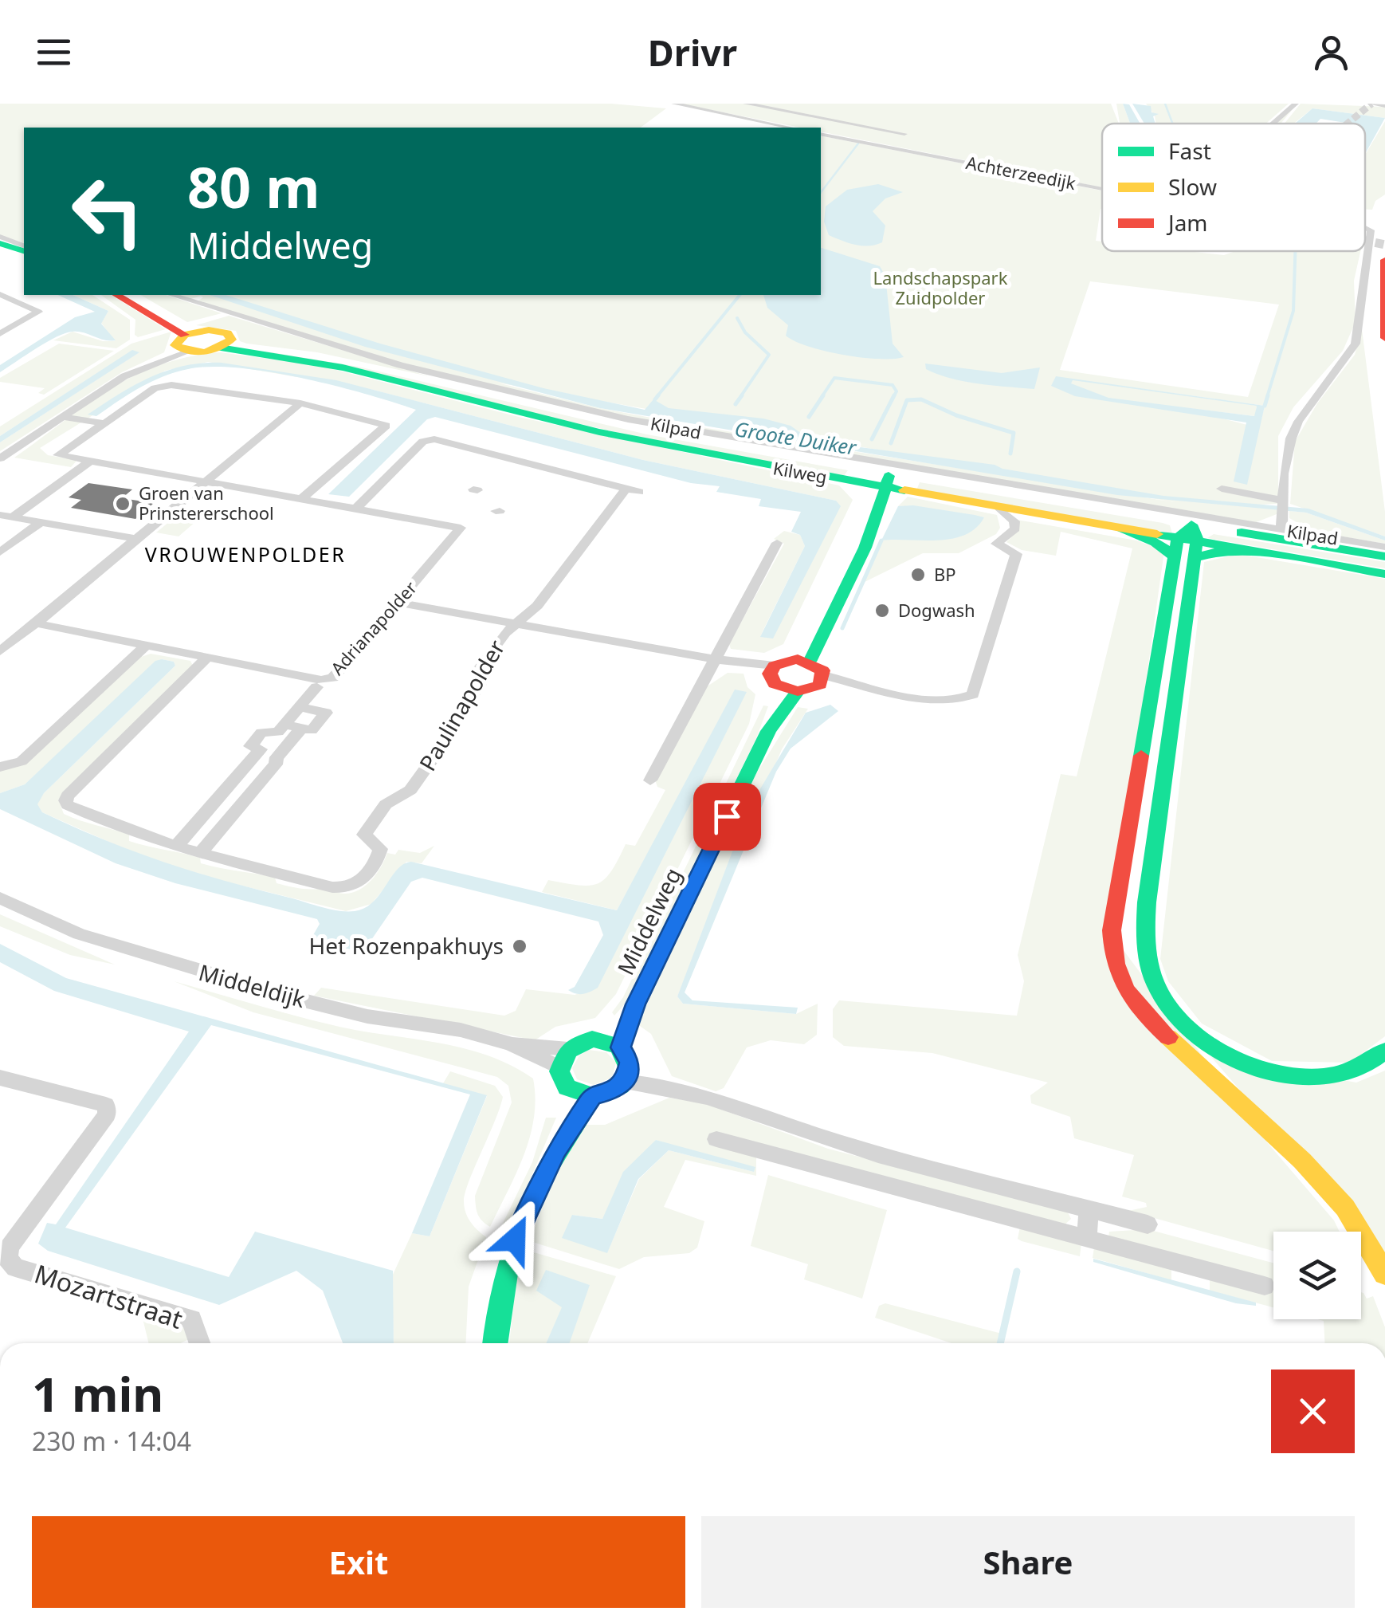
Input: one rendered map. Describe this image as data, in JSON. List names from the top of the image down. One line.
{"streets":{"main road":["Kilweg","Middelweg"],"street":["Achterzeedijk","Kilpad","Adrianapolder","Paulinapolder","Middeldijk","Mozartstraat"]},"crossings":[["Adrianapolder","Paulinapolder"],["Middelweg","Middeldijk"]],"districts":["VROUWENPOLDER"],"water":["Groote Duiker"],"parks":["Landschapspark Zuidpolder"],"places":["Groen van Prinstererschool","BP","Dogwash","Het Rozenpakhuys"],"legend":["Fast","Slow","Jam"],"page":{"header":"Drivr","turn":["80 m","Middelweg"],"heading":["1 min","230 m · 14:04"],"buttons":["Exit","Share"]}}
